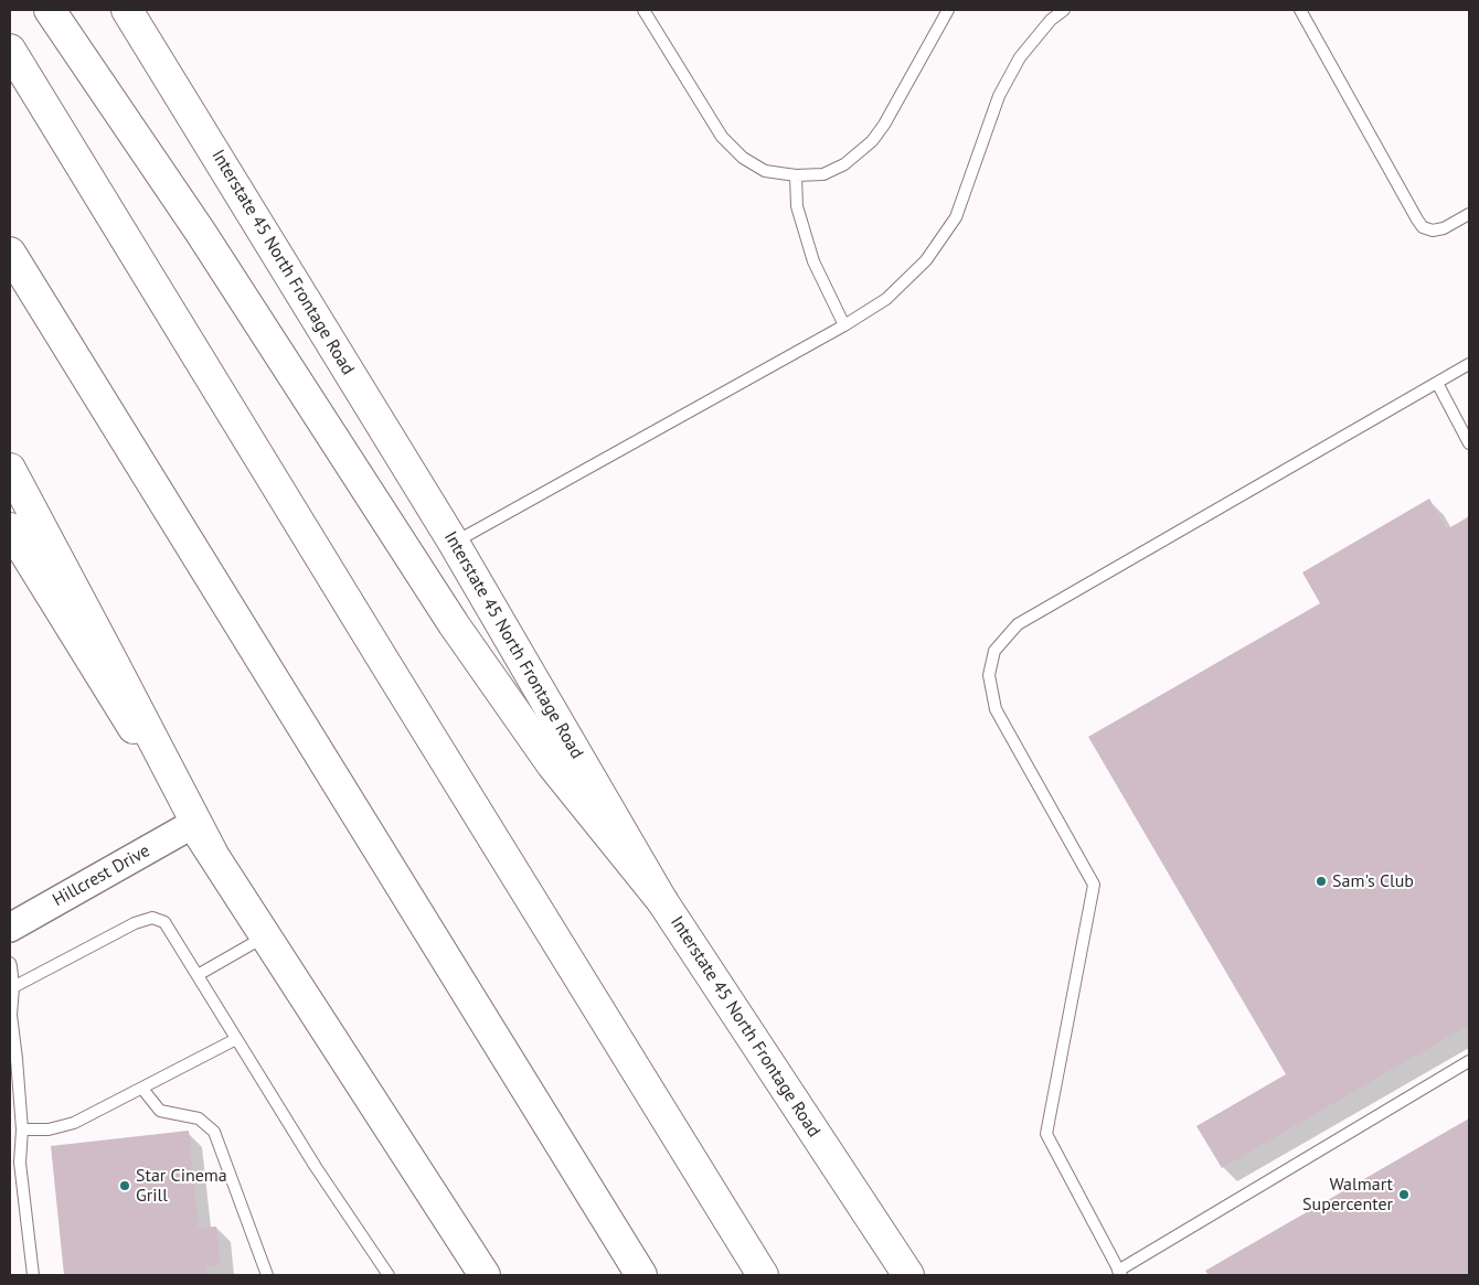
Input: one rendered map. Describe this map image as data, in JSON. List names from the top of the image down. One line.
{"streets":{"main road":["Interstate 45 North Frontage Road"],"street":["Hillcrest Drive"]},"places":["Sam's Club","Star Cinema Grill","Walmart Supercenter"]}
